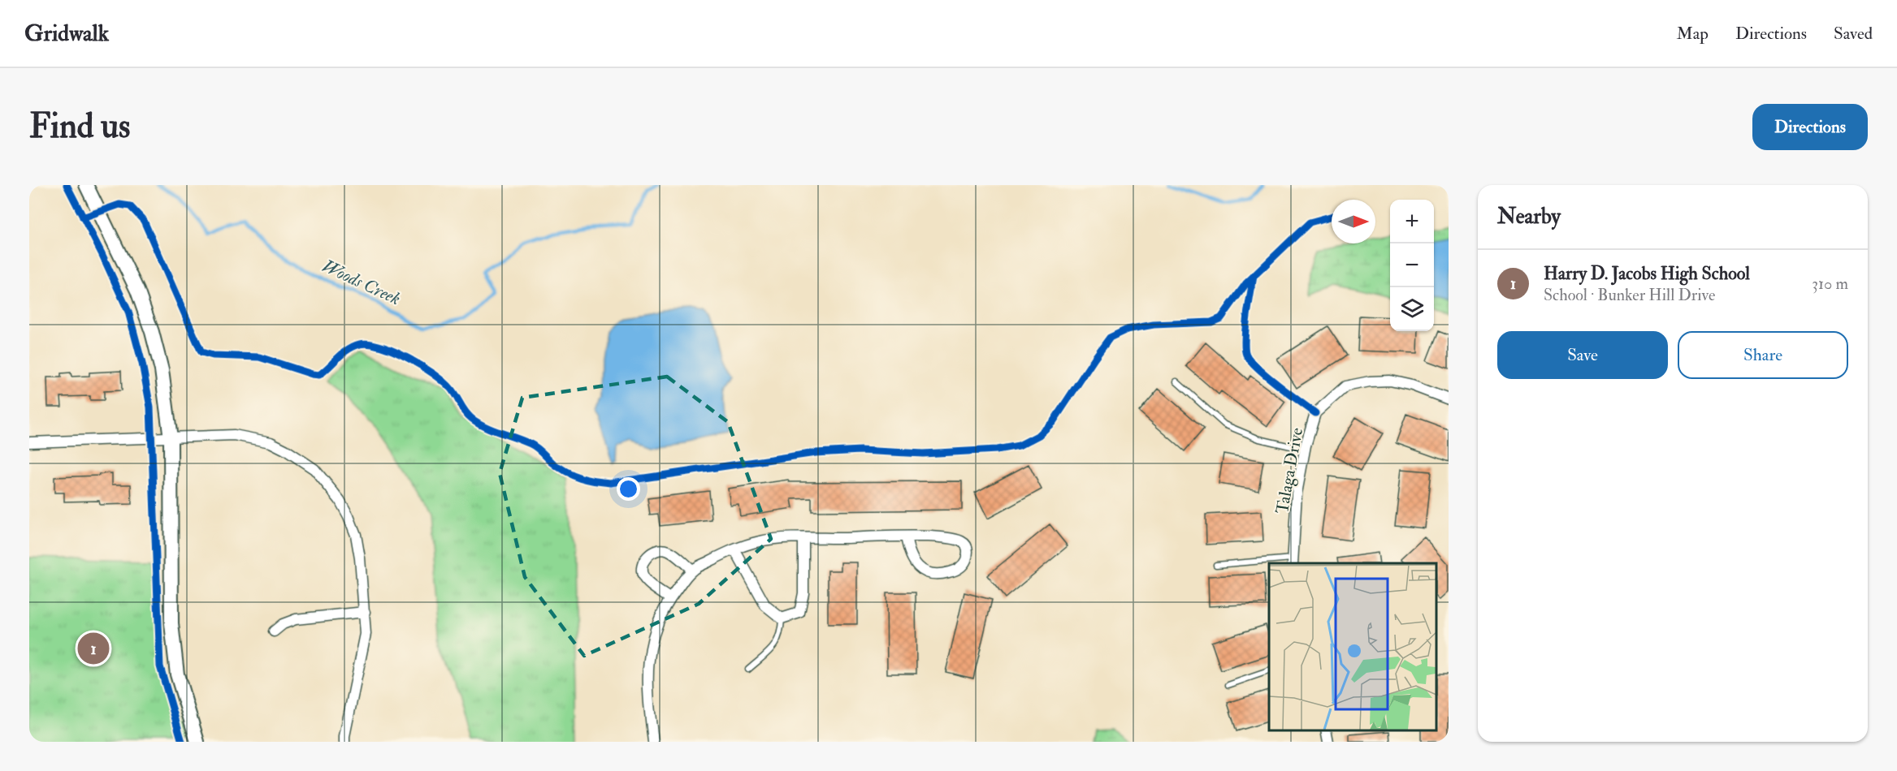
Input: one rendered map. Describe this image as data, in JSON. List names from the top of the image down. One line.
{"streets":{"street":["Talaga Drive"]},"water":["Woods Creek"],"north":"right","page":{"header":"Gridwalk","nav":["Map","Directions","Saved"],"buttons":["Directions",["Save","Share"]],"title":"Find us","heading":"Nearby","map_buttons":["+","−"],"list":[{"mark":"1","name":"Harry D. Jacobs High School","note":"School · Bunker Hill Drive","value":"310 m"}],"pins":"1"}}
